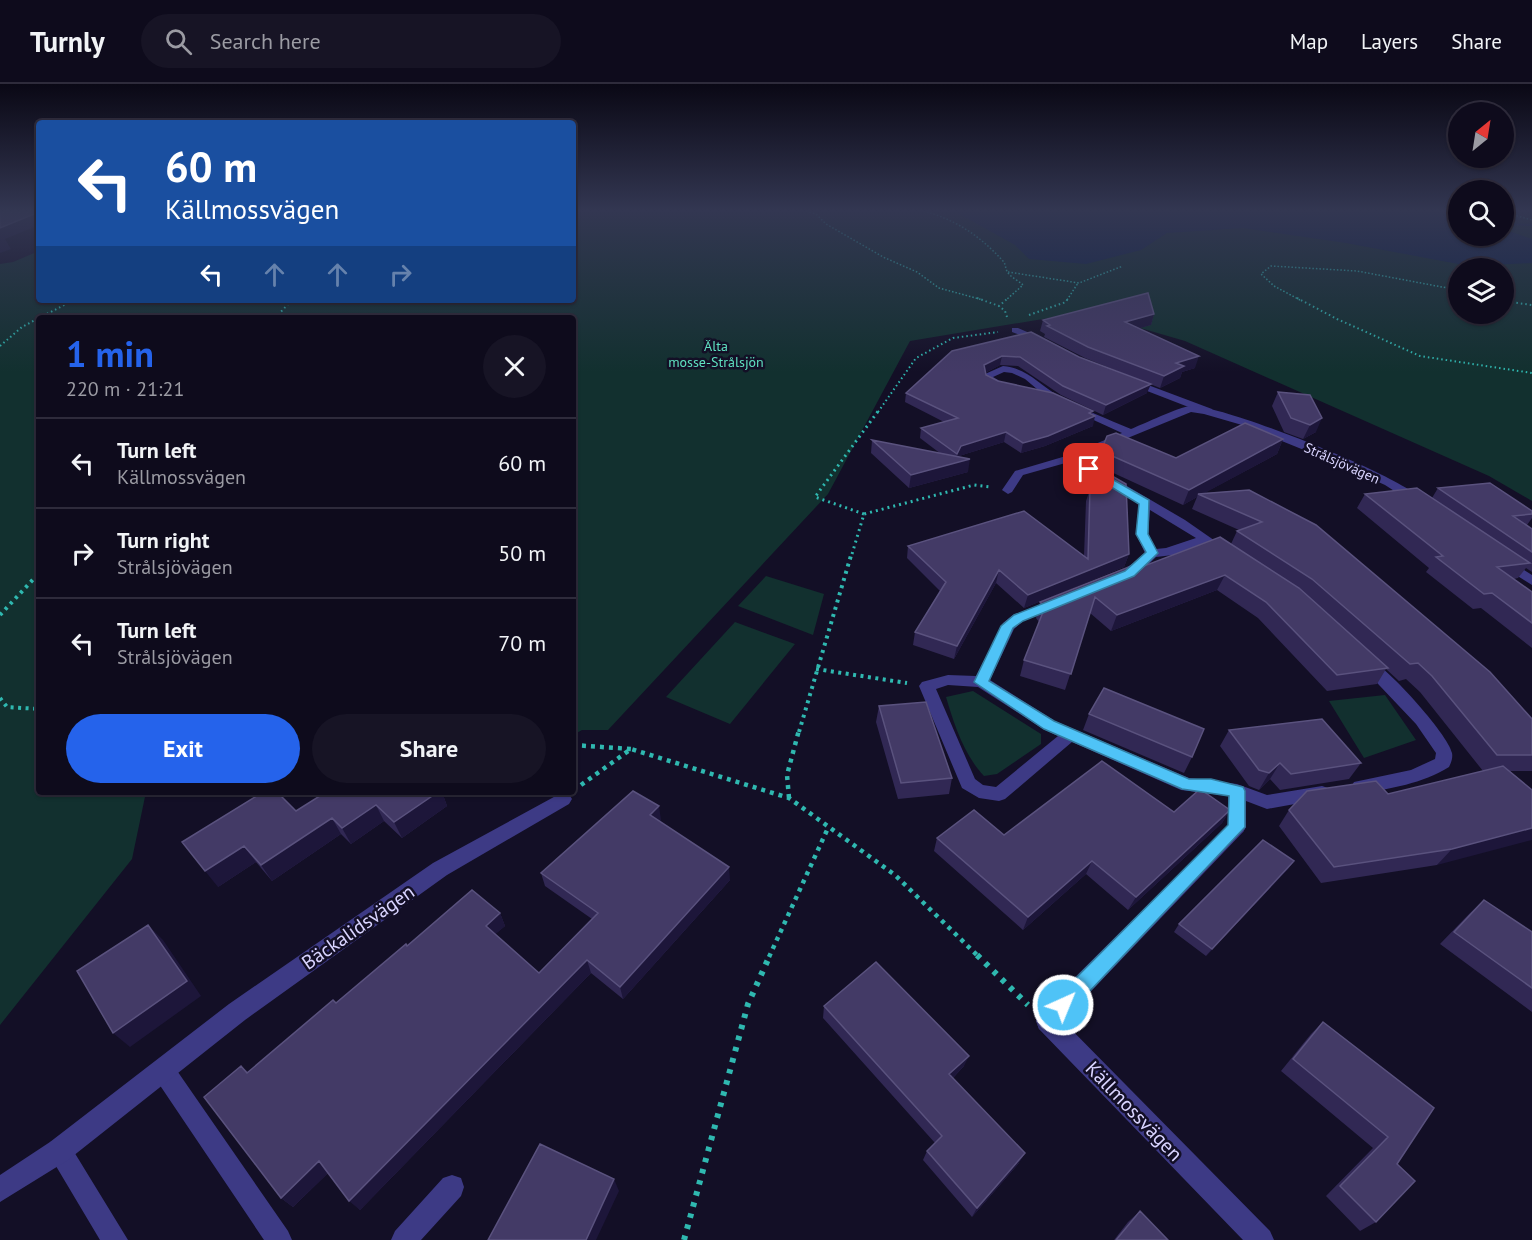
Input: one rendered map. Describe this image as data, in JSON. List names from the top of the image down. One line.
{"streets":{"street":["Strålsjövägen","Bäckalidsvägen","Källmossvägen"]},"parks":["Älta mosse-Strålsjön"],"north":"top right","page":{"header":"Turnly","search":"Search here","nav":["Map","Layers","Share"],"turn":["60 m","Källmossvägen"],"heading":["1 min","220 m · 21:21"],"list":[{"name":"Turn left","note":"Källmossvägen","value":"60 m"},{"name":"Turn right","note":"Strålsjövägen","value":"50 m"},{"name":"Turn left","note":"Strålsjövägen","value":"70 m"}],"buttons":["Exit","Share"]}}
